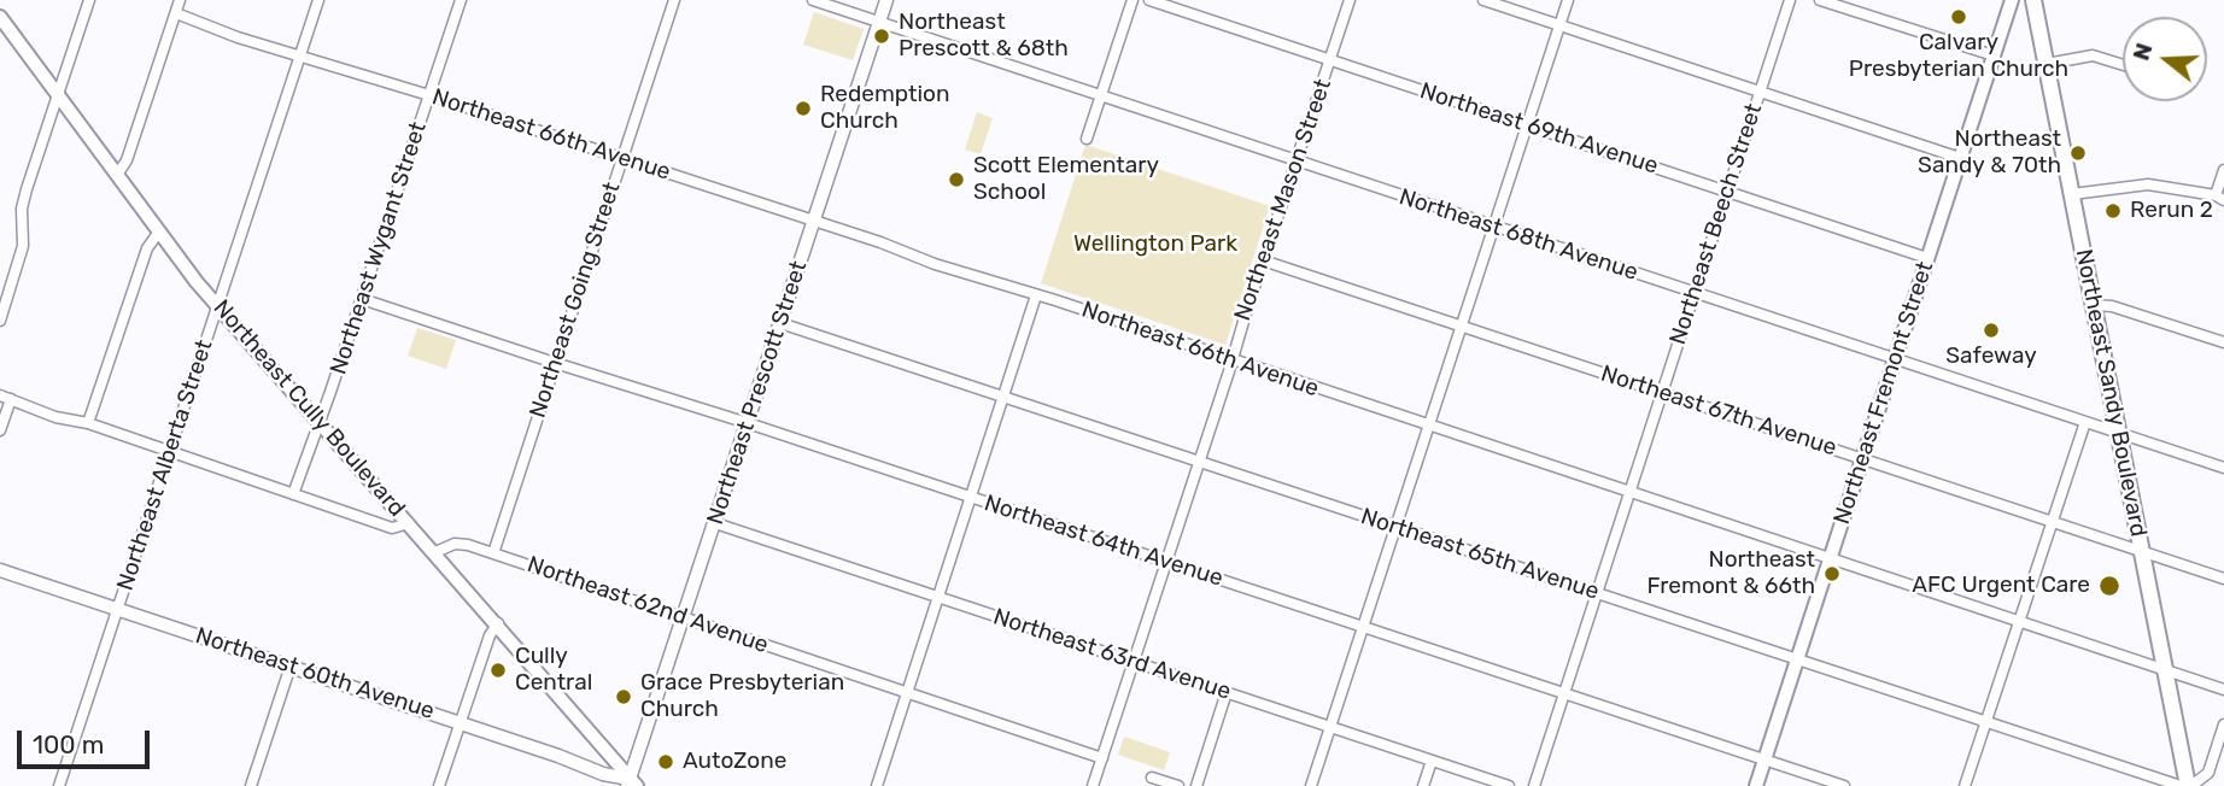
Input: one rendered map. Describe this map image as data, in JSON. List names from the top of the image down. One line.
{"streets":{"main road":["Northeast Fremont Street","Northeast Sandy Boulevard","Northeast Cully Boulevard"],"street":["Northeast 69th Avenue","Northeast 66th Avenue","Northeast Mason Street","Northeast Beech Street","Northeast 68th Avenue","Northeast Wygant Street","Northeast Going Street","Northeast Prescott Street","Northeast 67th Avenue","Northeast Alberta Street","Northeast 64th Avenue","Northeast 65th Avenue","Northeast 62nd Avenue","Northeast 63rd Avenue","Northeast 60th Avenue"]},"crossings":[["Northeast 69th Avenue","Northeast Mason Street"],["Northeast 69th Avenue","Northeast Beech Street"],["Northeast 69th Avenue","Northeast Fremont Street"],["Northeast 66th Avenue","Northeast Mason Street"],["Northeast 66th Avenue","Northeast Beech Street"],["Northeast 66th Avenue","Northeast Wygant Street"],["Northeast 66th Avenue","Northeast Going Street"],["Northeast 66th Avenue","Northeast Prescott Street"],["Northeast 66th Avenue","Northeast Fremont Street"],["Northeast 66th Avenue","Northeast Sandy Boulevard"],["Northeast 66th Avenue","Northeast Alberta Street"],["Northeast Mason Street","Northeast 68th Avenue"],["Northeast Mason Street","Northeast 67th Avenue"],["Northeast Mason Street","Northeast 64th Avenue"],["Northeast Mason Street","Northeast 65th Avenue"],["Northeast Mason Street","Northeast 62nd Avenue"],["Northeast Mason Street","Northeast 63rd Avenue"],["Northeast Beech Street","Northeast 68th Avenue"],["Northeast Beech Street","Northeast 67th Avenue"],["Northeast Beech Street","Northeast 64th Avenue"],["Northeast Beech Street","Northeast 65th Avenue"],["Northeast 68th Avenue","Northeast Prescott Street"],["Northeast 68th Avenue","Northeast Fremont Street"],["Northeast 68th Avenue","Northeast Sandy Boulevard"],["Northeast Wygant Street","Northeast Cully Boulevard"],["Northeast Wygant Street","Northeast 64th Avenue"],["Northeast Going Street","Northeast 64th Avenue"],["Northeast Going Street","Northeast 62nd Avenue"],["Northeast Prescott Street","Northeast Cully Boulevard"],["Northeast Prescott Street","Northeast 64th Avenue"],["Northeast Prescott Street","Northeast 65th Avenue"],["Northeast Prescott Street","Northeast 62nd Avenue"],["Northeast Prescott Street","Northeast 63rd Avenue"],["Northeast Prescott Street","Northeast 60th Avenue"],["Northeast Fremont Street","Northeast 67th Avenue"],["Northeast Fremont Street","Northeast 64th Avenue"],["Northeast Fremont Street","Northeast 65th Avenue"],["Northeast Sandy Boulevard","Northeast 67th Avenue"],["Northeast Cully Boulevard","Northeast Alberta Street"],["Northeast Cully Boulevard","Northeast 62nd Avenue"],["Northeast Cully Boulevard","Northeast 60th Avenue"],["Northeast Alberta Street","Northeast 60th Avenue"]],"parks":["Wellington Park"],"places":["Calvary Presbyterian Church","Northeast Prescott & 68th","Redemption Church","Northeast Sandy & 70th","Scott Elementary School","Rerun 2","Safeway","Northeast Fremont & 66th","AFC Urgent Care","Cully Central","Grace Presbyterian Church","AutoZone"],"scale_bar":"100 m","north":"left"}
